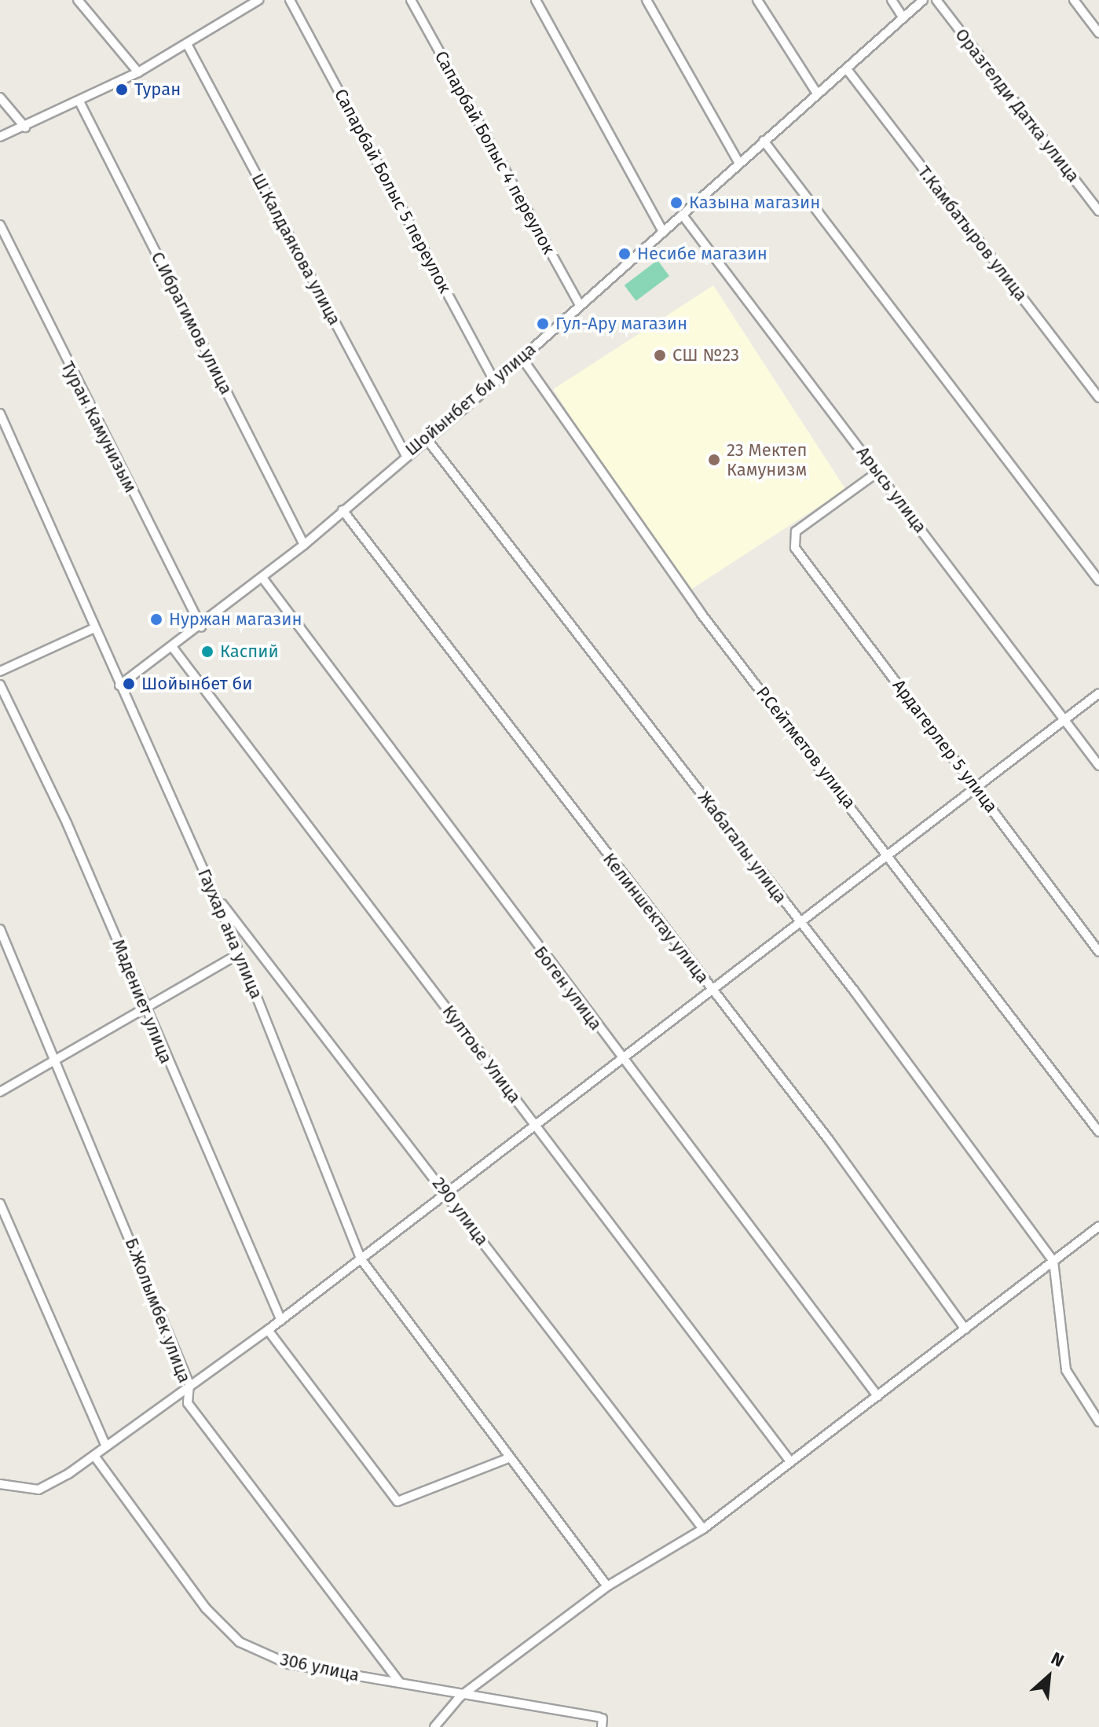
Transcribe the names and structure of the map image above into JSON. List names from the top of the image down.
{
  "streets": {
    "street": [
      "Оразгелди Датка улица",
      "Сапарбай Болыс 4 переулок",
      "Сапарбай Болыс 5 переулок",
      "Т.Камбатыров улица",
      "Ш.Калдаякова улица",
      "С.Ибрагимов улица",
      "Шойынбет би улица",
      "Туран Камунизым",
      "Арысь улица",
      "Ардагерлер 5 улица",
      "Р.Сейтметов улица",
      "Жабагалы улица",
      "Келиншектау улица",
      "Гаухар ана улица",
      "Боген улица",
      "Мадениет улица",
      "Култоье Улица",
      "290 улица",
      "Б.Жолымбек улица",
      "306 улица"
    ]
  },
  "crossings": [
    ["Сапарбай Болыс 4 переулок", "Шойынбет би улица"],
    ["Сапарбай Болыс 5 переулок", "Шойынбет би улица"],
    ["Т.Камбатыров улица", "Шойынбет би улица"],
    ["Ш.Калдаякова улица", "Шойынбет би улица"],
    ["С.Ибрагимов улица", "Шойынбет би улица"],
    ["Шойынбет би улица", "Туран Камунизым"],
    ["Шойынбет би улица", "Арысь улица"],
    ["Шойынбет би улица", "Р.Сейтметов улица"],
    ["Шойынбет би улица", "Жабагалы улица"],
    ["Шойынбет би улица", "Келиншектау улица"],
    ["Шойынбет би улица", "Гаухар ана улица"],
    ["Шойынбет би улица", "Боген улица"],
    ["Шойынбет би улица", "Култоье Улица"],
    ["Арысь улица", "Ардагерлер 5 улица"],
    ["Гаухар ана улица", "290 улица"],
    ["Б.Жолымбек улица", "306 улица"]
  ],
  "places": [
    "Туран",
    "Казына магазин",
    "Несибе магазин",
    "Гул-Ару магазин",
    "СШ №23",
    "23 Мектеп Камунизм",
    "Нуржан магазин",
    "Каспий",
    "Шойынбет би"
  ],
  "north": "top right"
}
